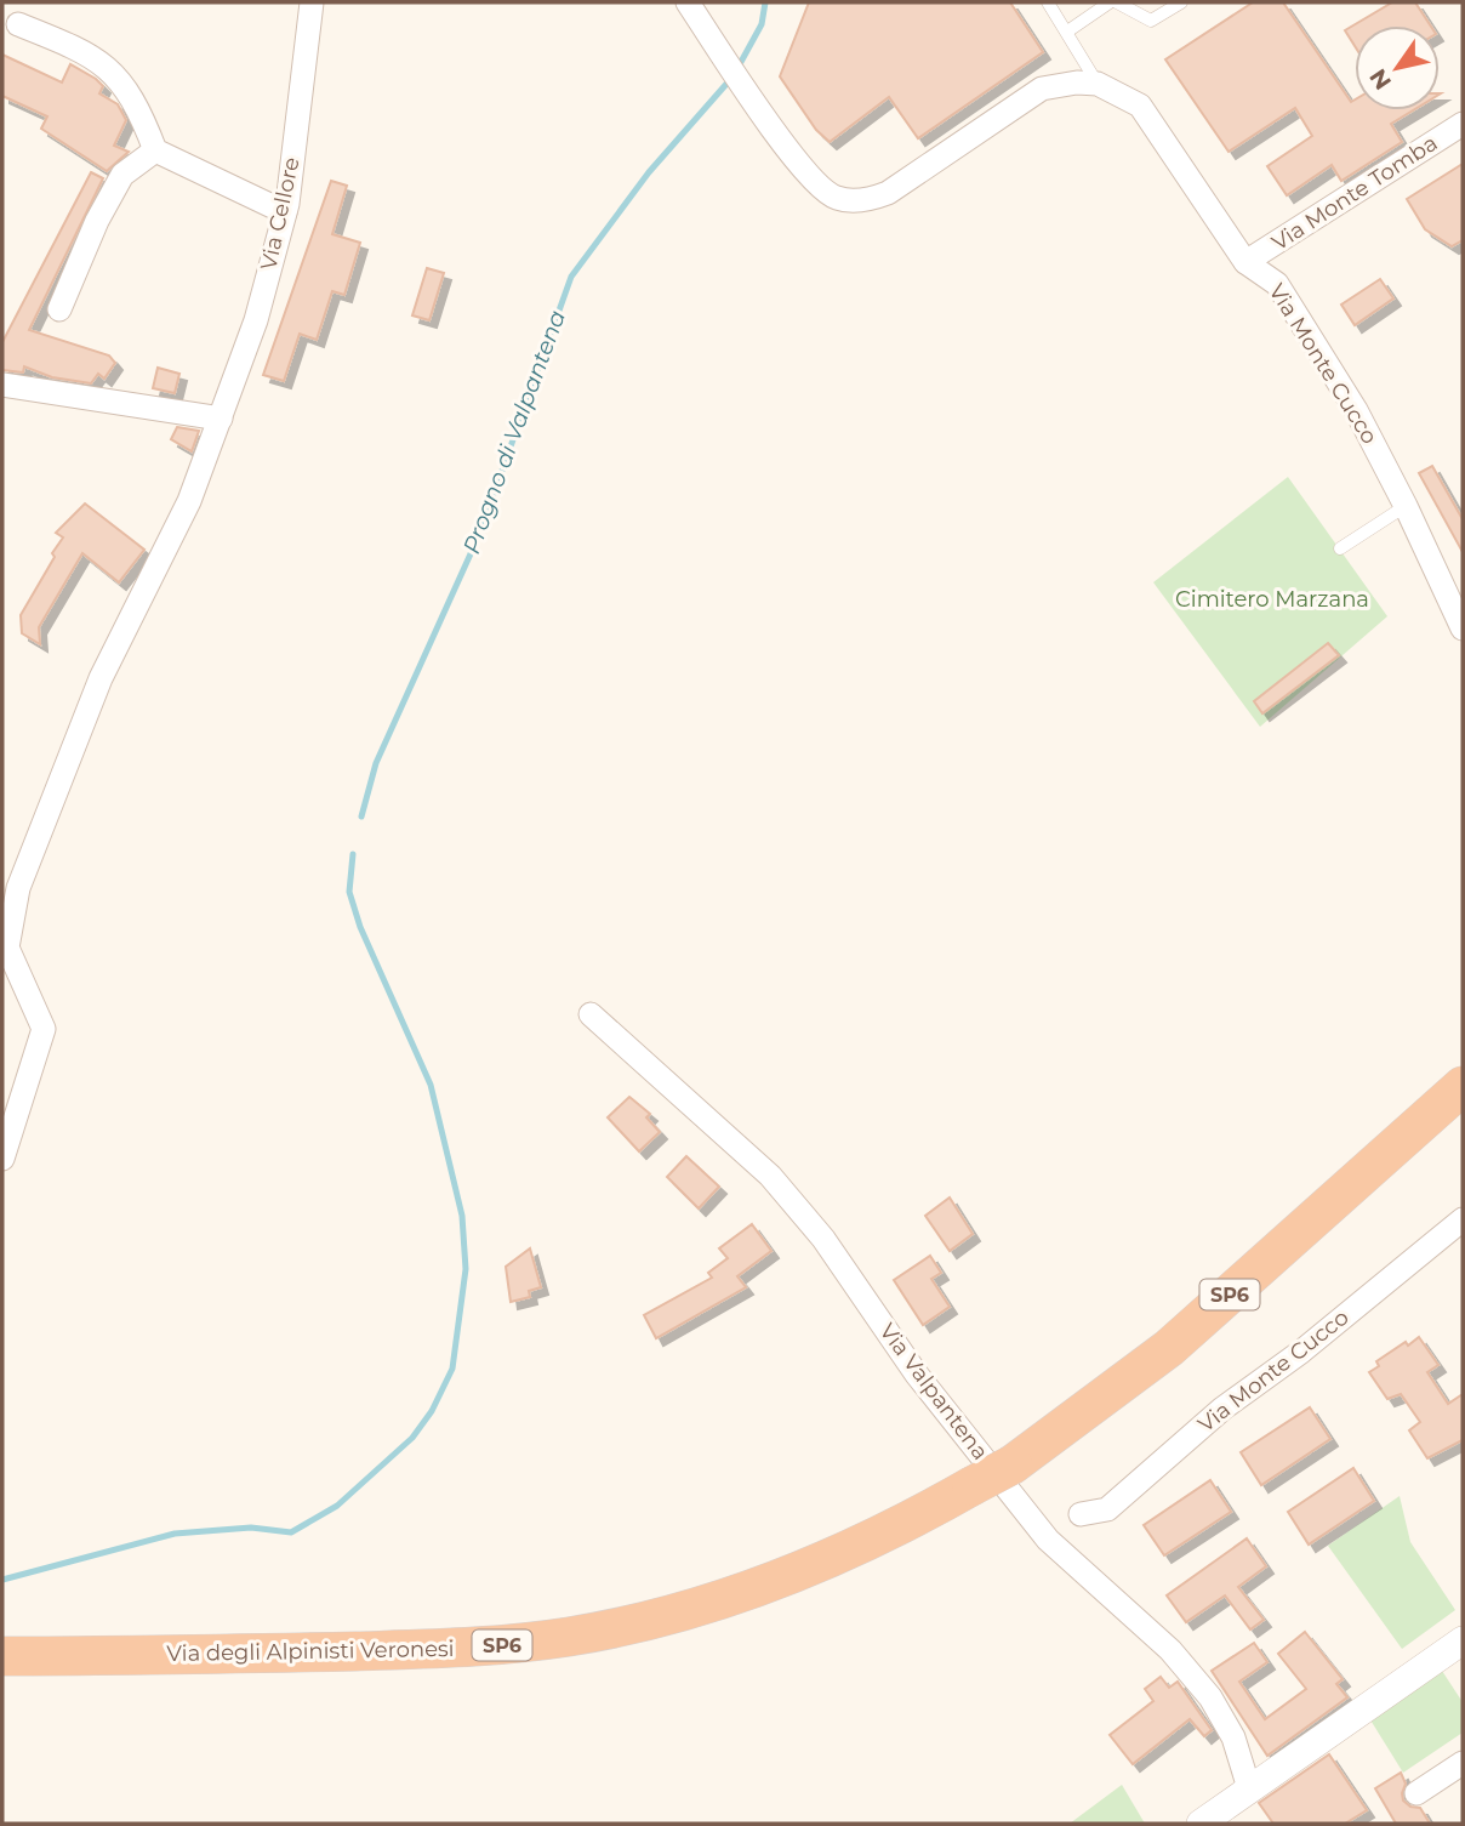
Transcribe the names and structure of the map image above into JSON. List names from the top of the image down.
{
  "streets": {
    "highway": ["SP6", "Via degli Alpinisti Veronesi"],
    "street": [
      "Via Monte Tomba",
      "Via Cellore",
      "Via Monte Cucco",
      "Via Valpantena"
    ]
  },
  "crossings": [
    ["Via Monte Tomba", "Via Monte Cucco"]
  ],
  "water": ["Progno di Valpantena"],
  "parks": ["Cimitero Marzana"],
  "north": "bottom left"
}
